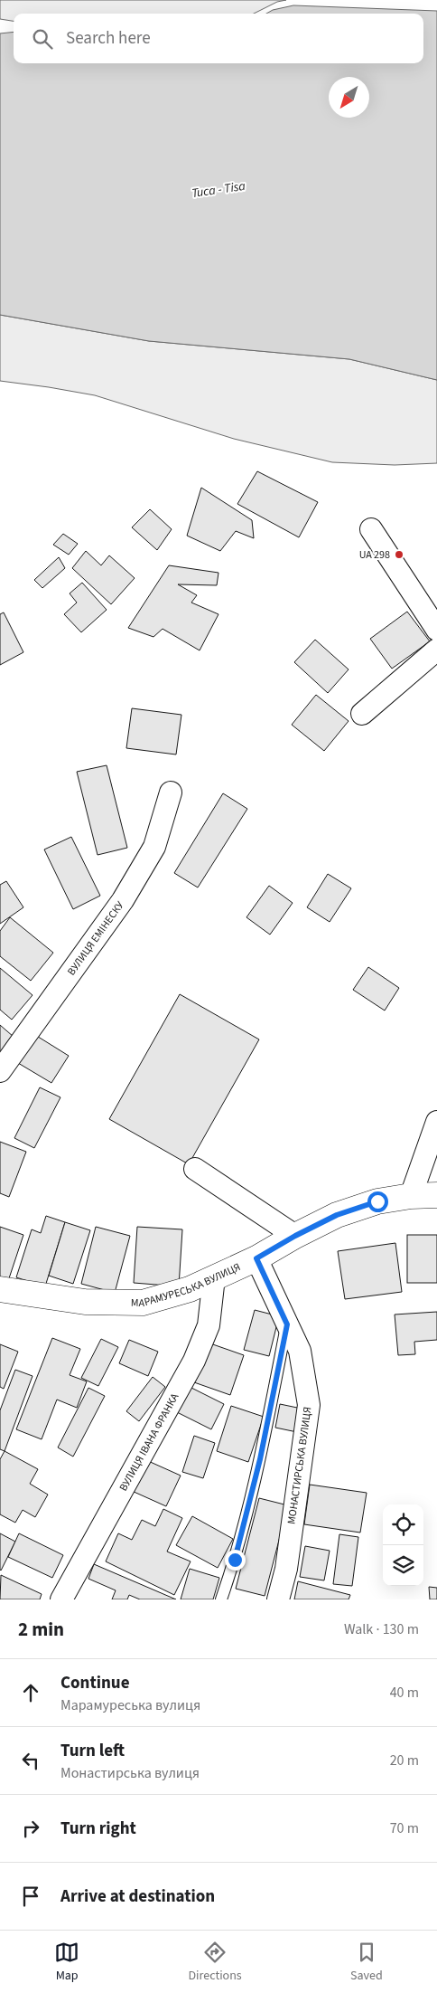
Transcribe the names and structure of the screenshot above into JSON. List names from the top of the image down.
{
  "streets": {
    "main road": ["МАРАМУРЕСЬКА ВУЛИЦЯ"],
    "street": ["ВУЛИЦЯ ЕМІНЕСКУ", "ВУЛИЦЯ ІВАНА ФРАНКА", "МОНАСТИРСЬКА ВУЛИЦЯ"]
  },
  "crossings": [
    ["МАРАМУРЕСЬКА ВУЛИЦЯ", "ВУЛИЦЯ ІВАНА ФРАНКА"],
    ["МАРАМУРЕСЬКА ВУЛИЦЯ", "МОНАСТИРСЬКА ВУЛИЦЯ"]
  ],
  "water": ["Тиса - Tisa"],
  "places": ["UA 298"],
  "north": "bottom left",
  "page": {
    "search": "Search here",
    "heading": ["2 min", "Walk · 130 m"],
    "list": [
      ["Continue", "Марамуреська вулиця", "40 m"],
      ["Turn left", "Монастирська вулиця", "20 m"],
      ["Turn right", "70 m"],
      "Arrive at destination"
    ],
    "nav": ["Map", "Directions", "Saved"]
  }
}
